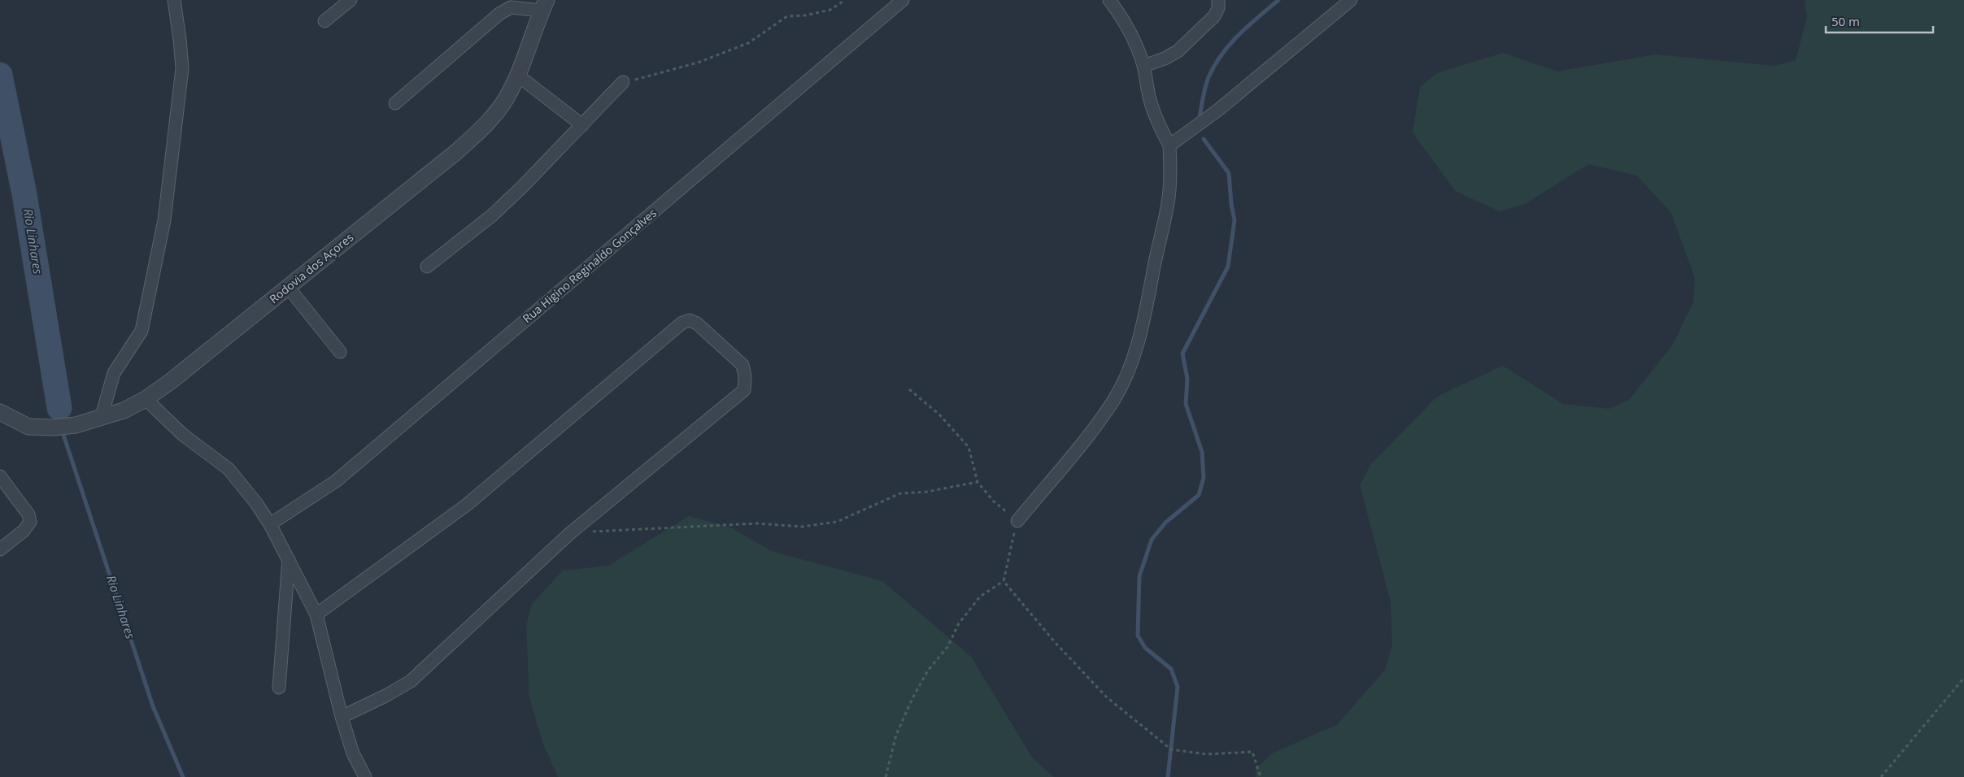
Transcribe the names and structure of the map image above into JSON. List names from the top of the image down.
{
  "streets": {
    "street": ["Rua Higino Reginaldo Gonçalves", "Rodovia dos Açores"]
  },
  "water": ["Rio Linhares"],
  "scale_bar": "50 m"
}
